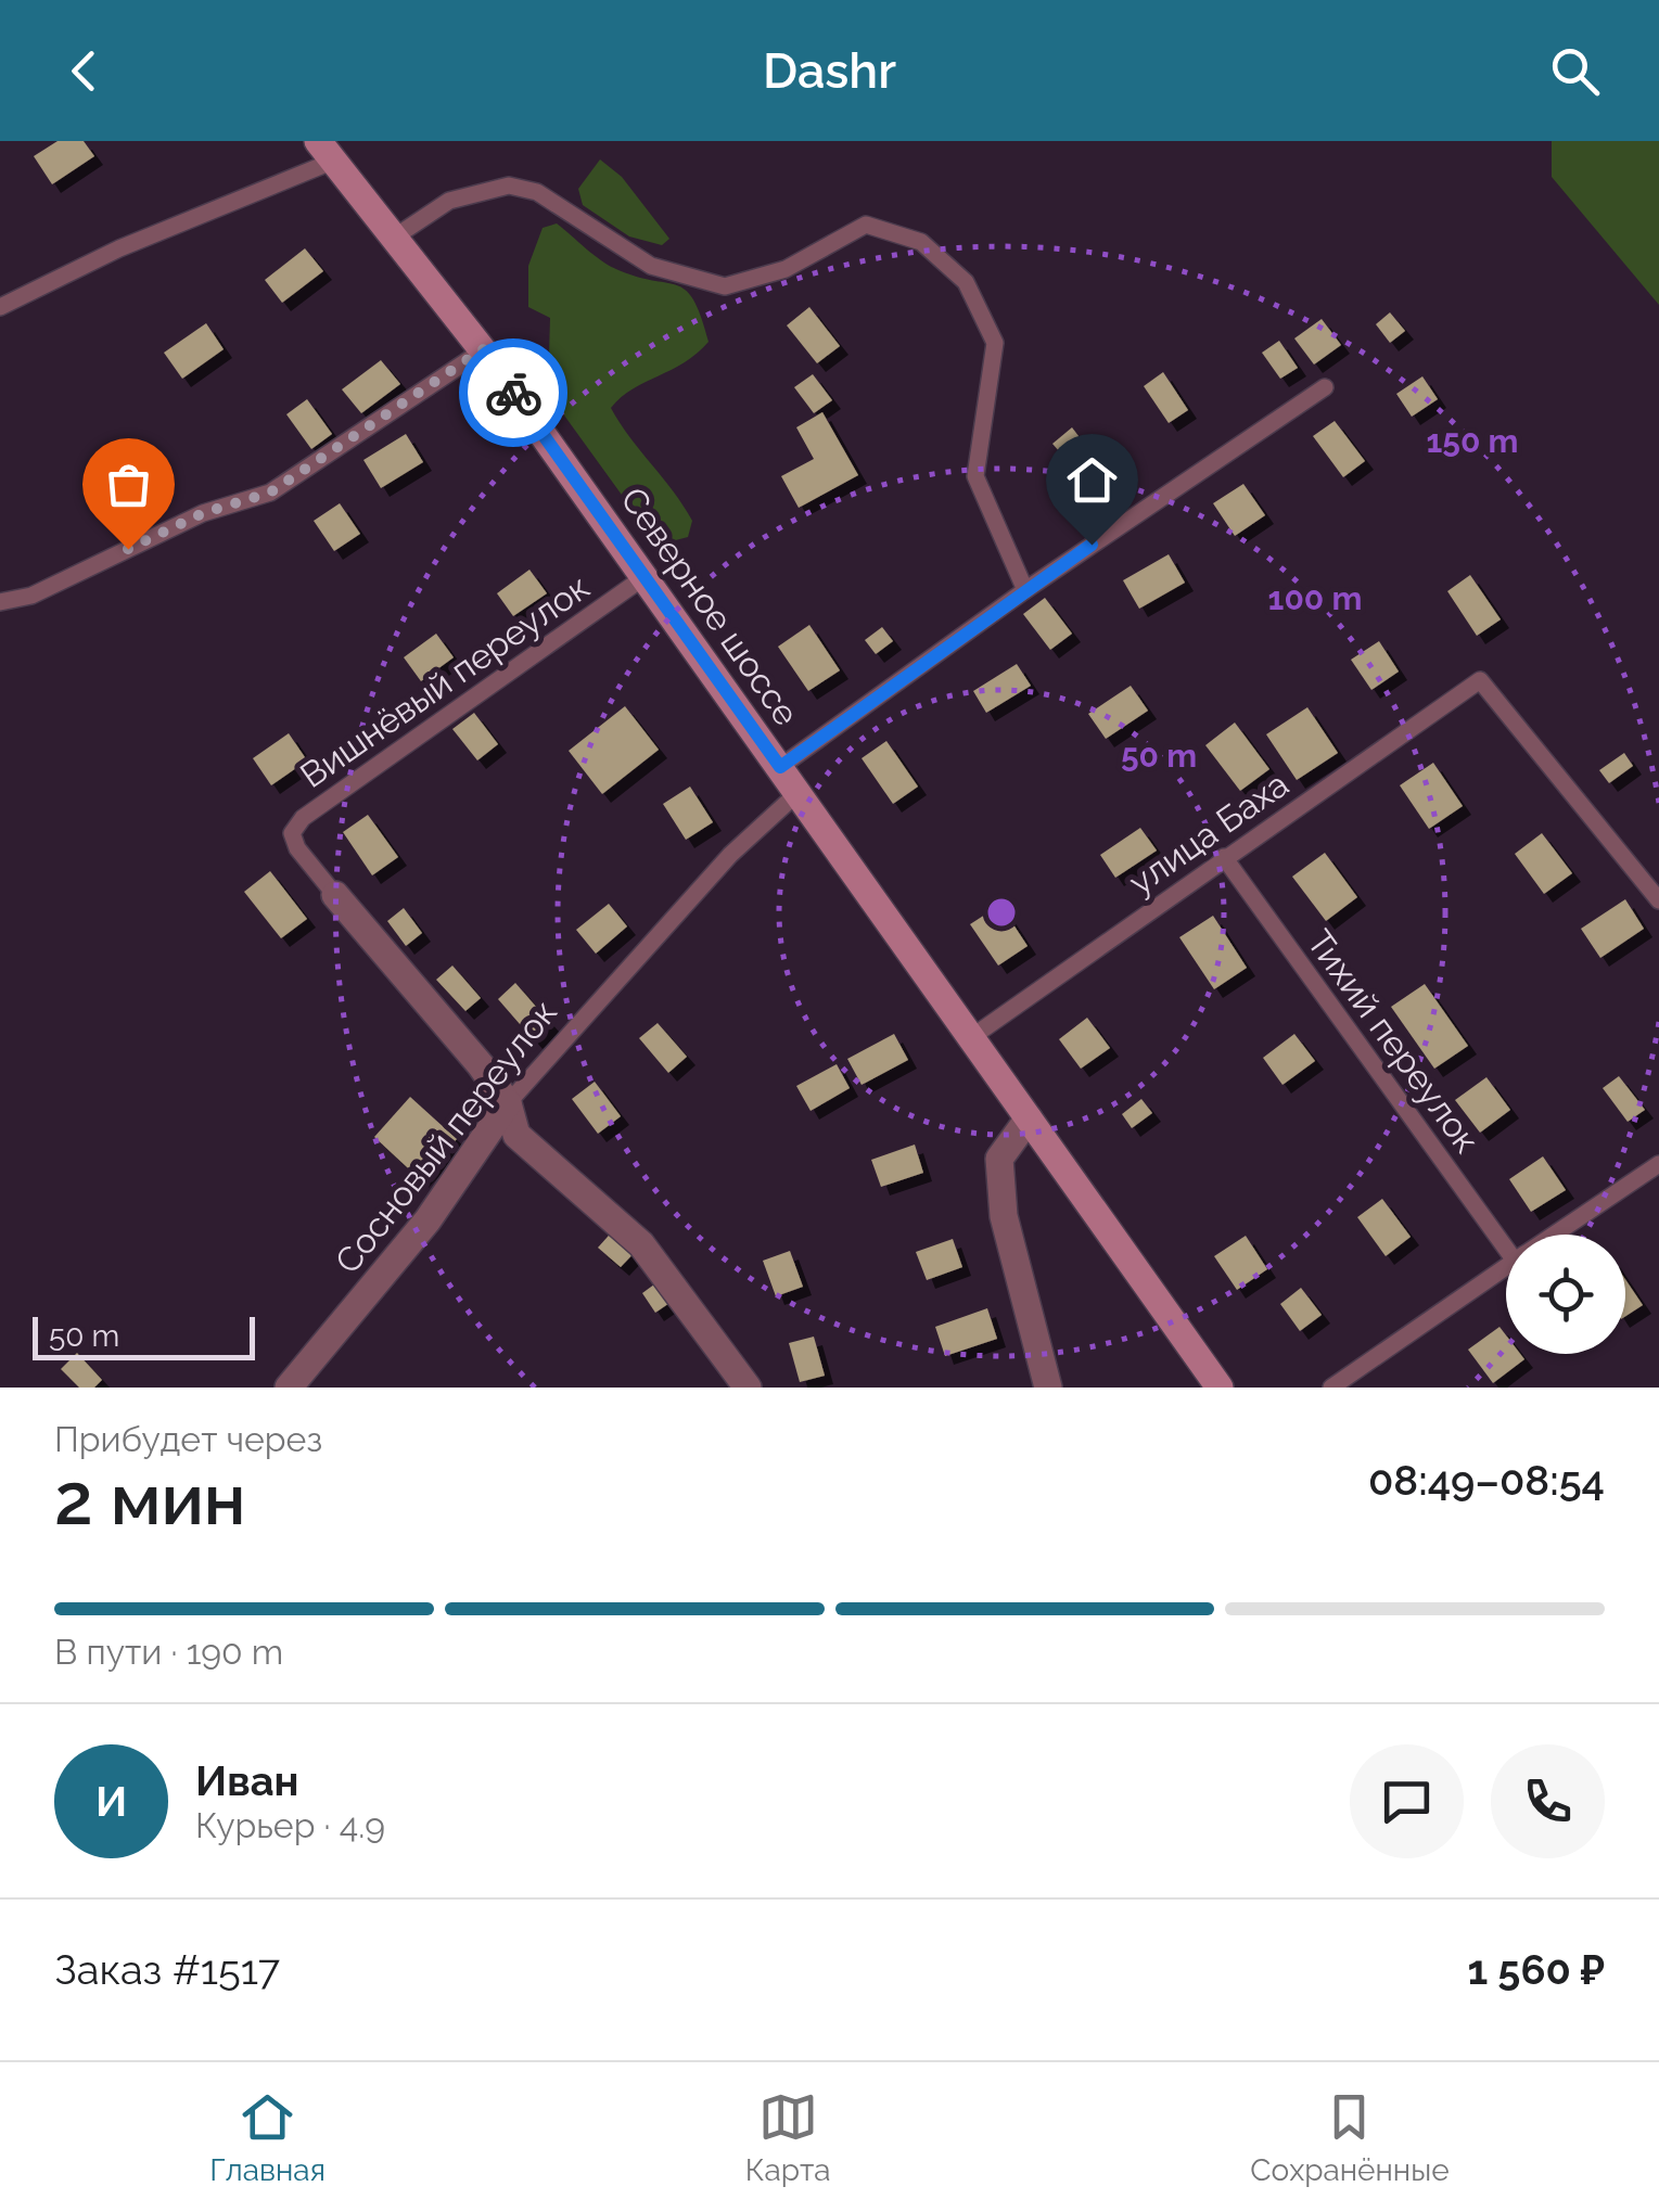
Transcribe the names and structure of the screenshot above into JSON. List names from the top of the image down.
{
  "streets": {
    "main road": ["Северное шоссе"],
    "street": ["Сосновый переулок"],
    "lane": ["Вишнёвый переулок", "улица Баха", "Тихий переулок"]
  },
  "crossings": [
    ["Северное шоссе", "Вишнёвый переулок"],
    ["Северное шоссе", "улица Баха"],
    ["Северное шоссе", "Сосновый переулок"],
    ["улица Баха", "Тихий переулок"]
  ],
  "scale_bar": "50 m",
  "page": {
    "header": "Dashr",
    "scale": "50 m",
    "heading": ["2 мин", "Прибудет через", "08:49–08:54"],
    "panel": [
      "Иван",
      "Курьер · 4.9",
      "Заказ #1517",
      "1 560 ₽"
    ],
    "bar": "В пути · 190 m",
    "round": "И",
    "tabs": ["Главная", "Карта", "Сохранённые"]
  },
  "rings": ["150 m", "100 m", "50 m"]
}
